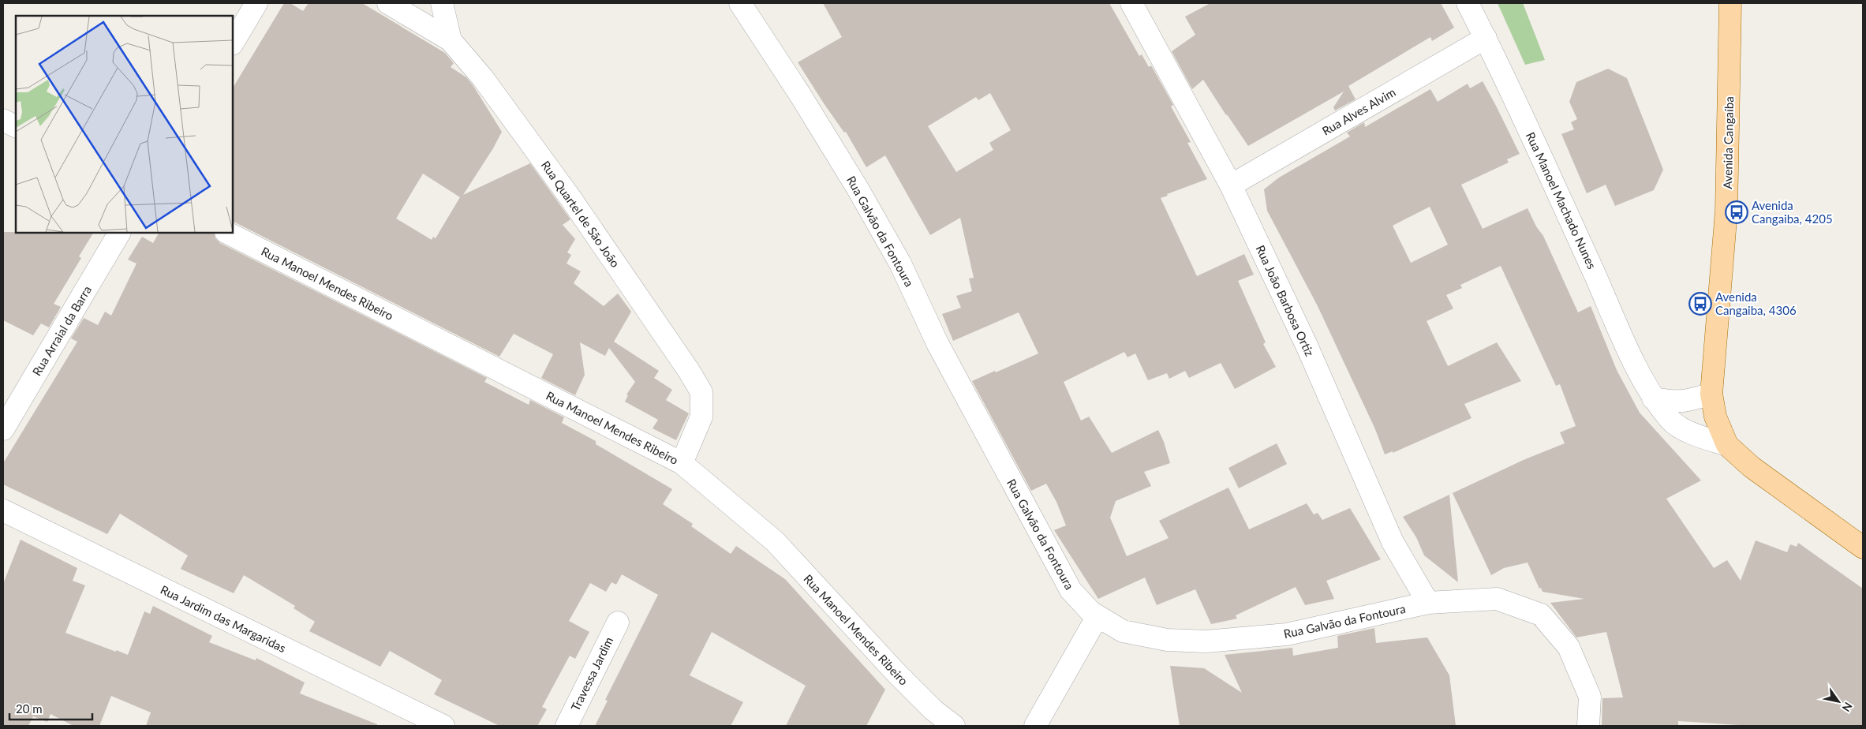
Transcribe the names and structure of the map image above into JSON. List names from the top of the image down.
{
  "streets": {
    "main road": ["Avenida Cangaíba"],
    "street": [
      "Rua Alves Alvim",
      "Rua Manoel Machado Nunes",
      "Rua Quartel de São João",
      "Rua Galvão da Fontoura",
      "Rua Manoel Mendes Ribeiro",
      "Rua João Barbosa Ortiz",
      "Rua Arraial da Barra",
      "Rua Jardim das Margaridas",
      "Travessa Jardim"
    ]
  },
  "crossings": [
    ["Rua Alves Alvim", "Rua Manoel Machado Nunes"],
    ["Rua Alves Alvim", "Rua João Barbosa Ortiz"],
    ["Avenida Cangaíba", "Rua Manoel Machado Nunes"],
    ["Rua Quartel de São João", "Rua Manoel Mendes Ribeiro"],
    ["Rua Galvão da Fontoura", "Rua João Barbosa Ortiz"]
  ],
  "places": {
    "bus stop": ["Avenida Cangaiba, 4205", "Avenida Cangaiba, 4306"]
  },
  "scale_bar": "20 m",
  "north": "bottom right"
}
